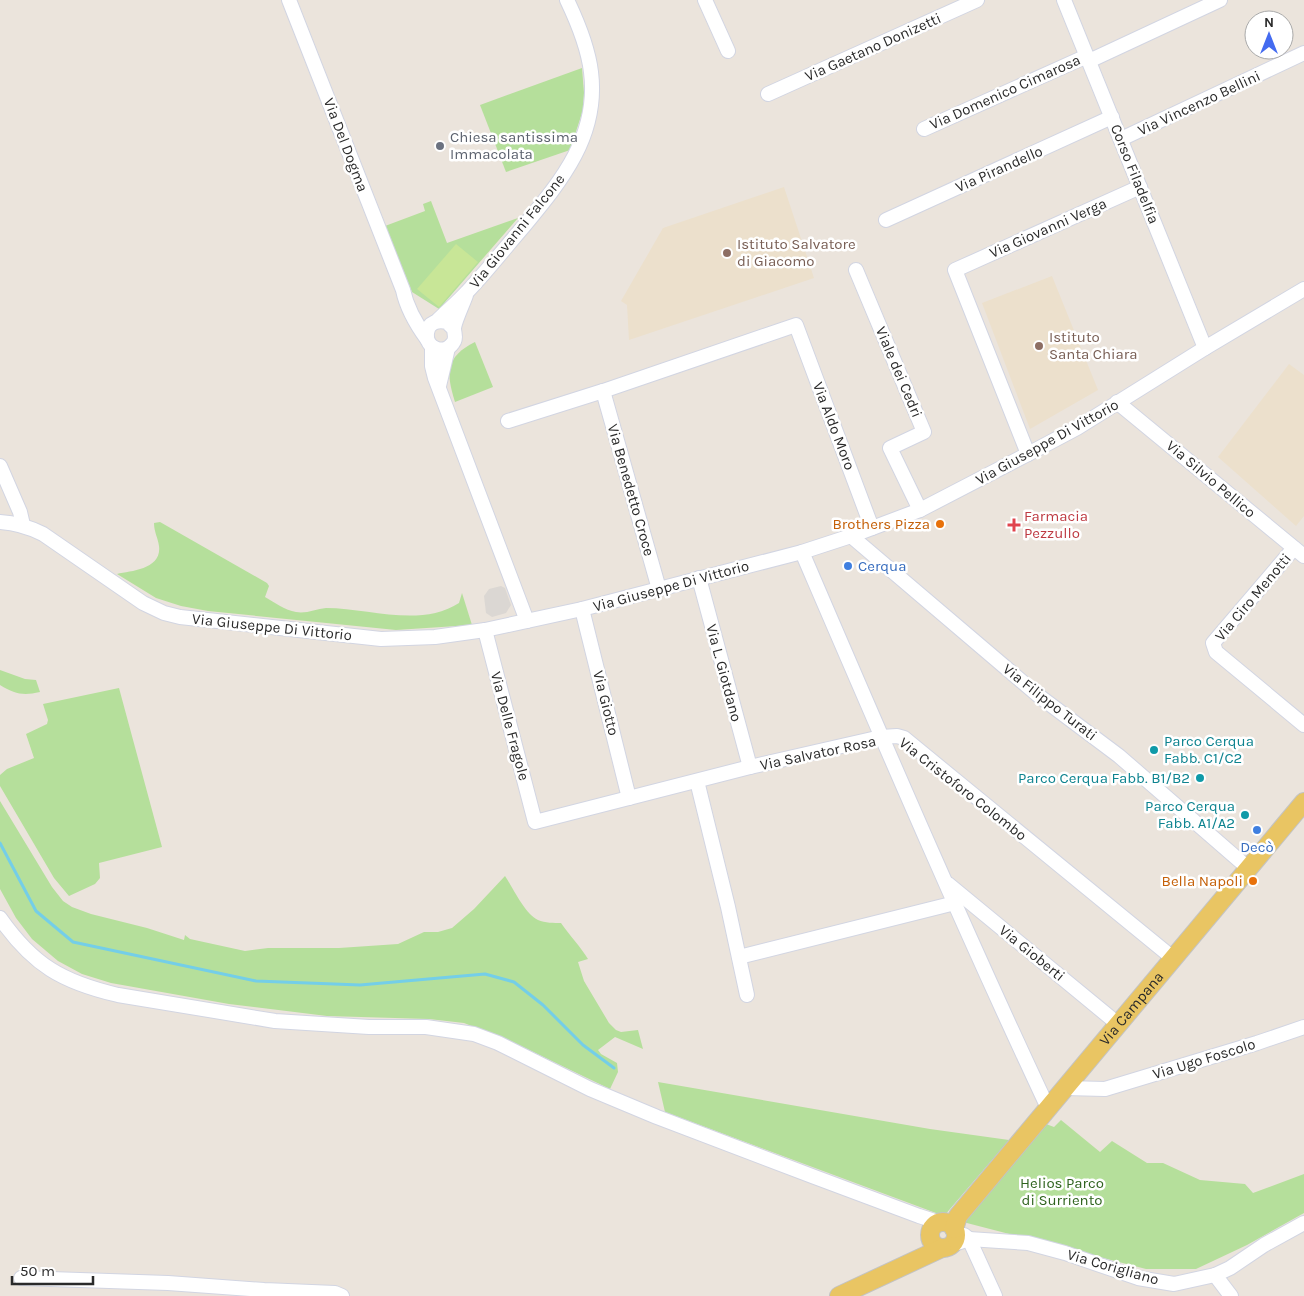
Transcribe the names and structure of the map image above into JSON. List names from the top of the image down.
{
  "streets": {
    "main road": ["Via Campana"],
    "street": [
      "Via Gaetano Donizetti",
      "Via Domenico Cimarosa",
      "Via Vincenzo Bellini",
      "Via Del Dogma",
      "Via Pirandello",
      "Corso Filadelfia",
      "Via Giovanni Verga",
      "Via Giovanni Falcone",
      "Viale dei Cedri",
      "Via Aldo Moro",
      "Via Giuseppe Di Vittorio",
      "Via Silvio Pellico",
      "Via Benedetto Croce",
      "Via Ciro Menotti",
      "Via L. Giotdano",
      "Via Filippo Turati",
      "Via Giotto",
      "Via Delle Fragole",
      "Via Salvator Rosa",
      "Via Cristoforo Colombo",
      "Via Gioberti",
      "Via Ugo Foscolo",
      "Via Corigliano"
    ]
  },
  "crossings": [
    ["Via Domenico Cimarosa", "Corso Filadelfia"],
    ["Via Vincenzo Bellini", "Corso Filadelfia"],
    ["Via Pirandello", "Corso Filadelfia"],
    ["Corso Filadelfia", "Via Giovanni Verga"],
    ["Corso Filadelfia", "Via Giuseppe Di Vittorio"],
    ["Via Giovanni Verga", "Via Giuseppe Di Vittorio"],
    ["Viale dei Cedri", "Via Giuseppe Di Vittorio"],
    ["Via Aldo Moro", "Via Giuseppe Di Vittorio"],
    ["Via Aldo Moro", "Via Benedetto Croce"],
    ["Via Giuseppe Di Vittorio", "Via Silvio Pellico"],
    ["Via Giuseppe Di Vittorio", "Via Benedetto Croce"],
    ["Via Giuseppe Di Vittorio", "Via L. Giotdano"],
    ["Via Giuseppe Di Vittorio", "Via Filippo Turati"],
    ["Via Giuseppe Di Vittorio", "Via Giotto"],
    ["Via Giuseppe Di Vittorio", "Via Delle Fragole"],
    ["Via Giuseppe Di Vittorio", "Via Cristoforo Colombo"],
    ["Via Silvio Pellico", "Via Ciro Menotti"],
    ["Via L. Giotdano", "Via Salvator Rosa"],
    ["Via Filippo Turati", "Via Campana"],
    ["Via Giotto", "Via Salvator Rosa"],
    ["Via Delle Fragole", "Via Salvator Rosa"],
    ["Via Salvator Rosa", "Via Cristoforo Colombo"],
    ["Via Salvator Rosa", "Via Gioberti"],
    ["Via Salvator Rosa", "Via Campana"],
    ["Via Cristoforo Colombo", "Via Campana"],
    ["Via Gioberti", "Via Campana"],
    ["Via Campana", "Via Ugo Foscolo"],
    ["Via Campana", "Via Corigliano"]
  ],
  "parks": ["Helios Parco di Surriento"],
  "places": {
    "other": [
      "Chiesa santissima Immacolata",
      "Istituto Salvatore di Giacomo",
      "Istituto Santa Chiara",
      "Brothers Pizza",
      "Cerqua",
      "Parco Cerqua Fabb. C1/C2",
      "Parco Cerqua Fabb. B1/B2",
      "Parco Cerqua Fabb. A1/A2",
      "Decò",
      "Bella Napoli"
    ],
    "health": ["Farmacia Pezzullo"]
  },
  "scale_bar": "50 m",
  "north": "top"
}
